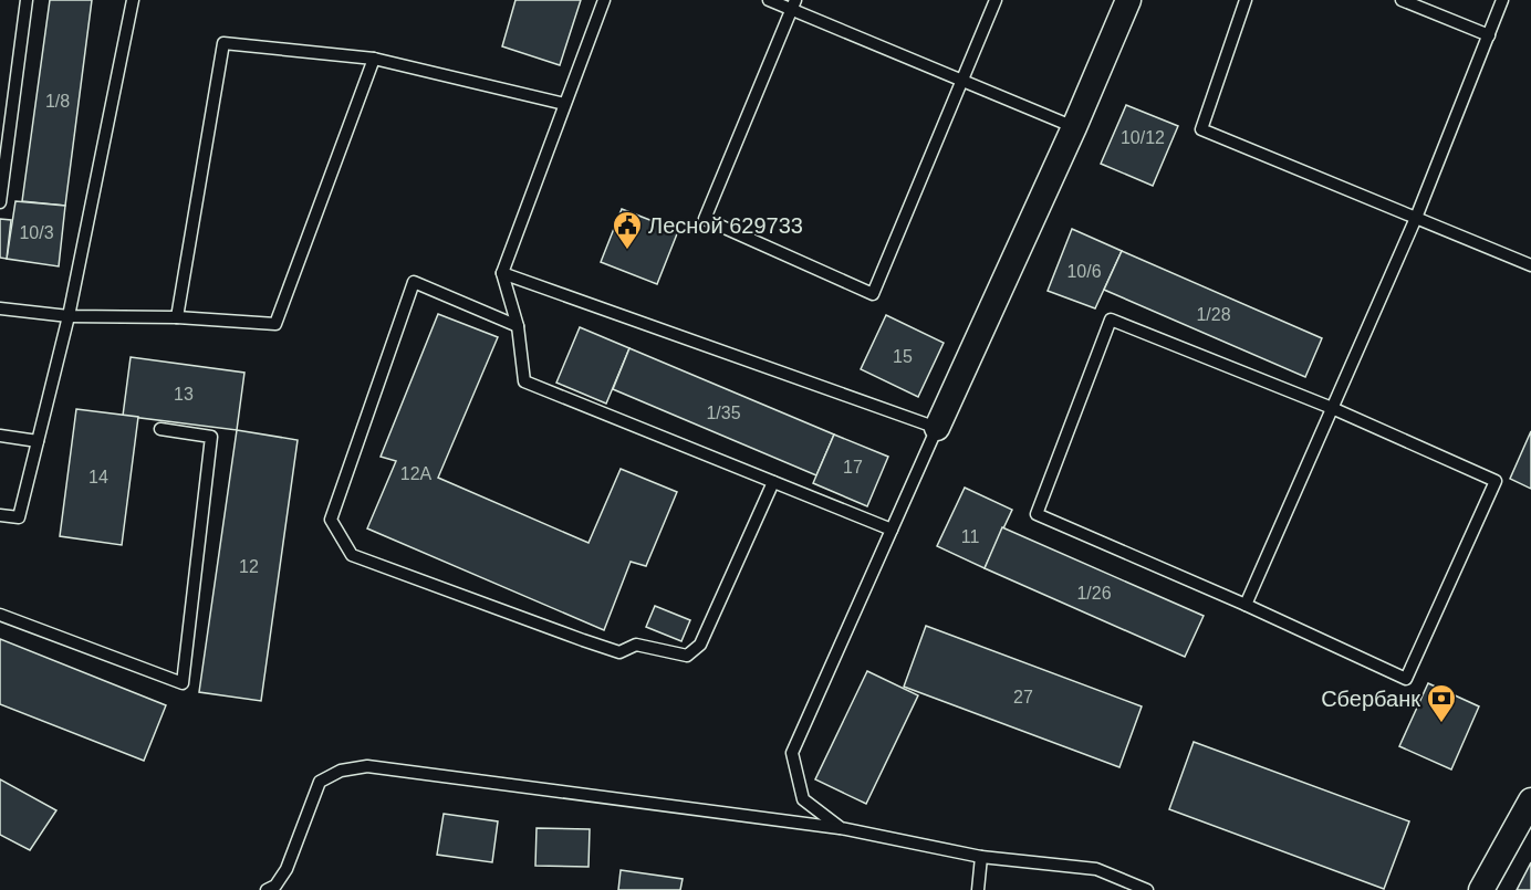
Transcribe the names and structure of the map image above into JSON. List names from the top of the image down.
{
  "places": {
    "public building": ["Лесной 629733"],
    "bank": ["Сбербанк"]
  },
  "house_numbers": [
    "1/8",
    "10/12",
    "10/3",
    "10/6",
    "1/28",
    "15",
    "13",
    "1/35",
    "17",
    "12А",
    "14",
    "11",
    "12",
    "1/26",
    "27"
  ]
}
